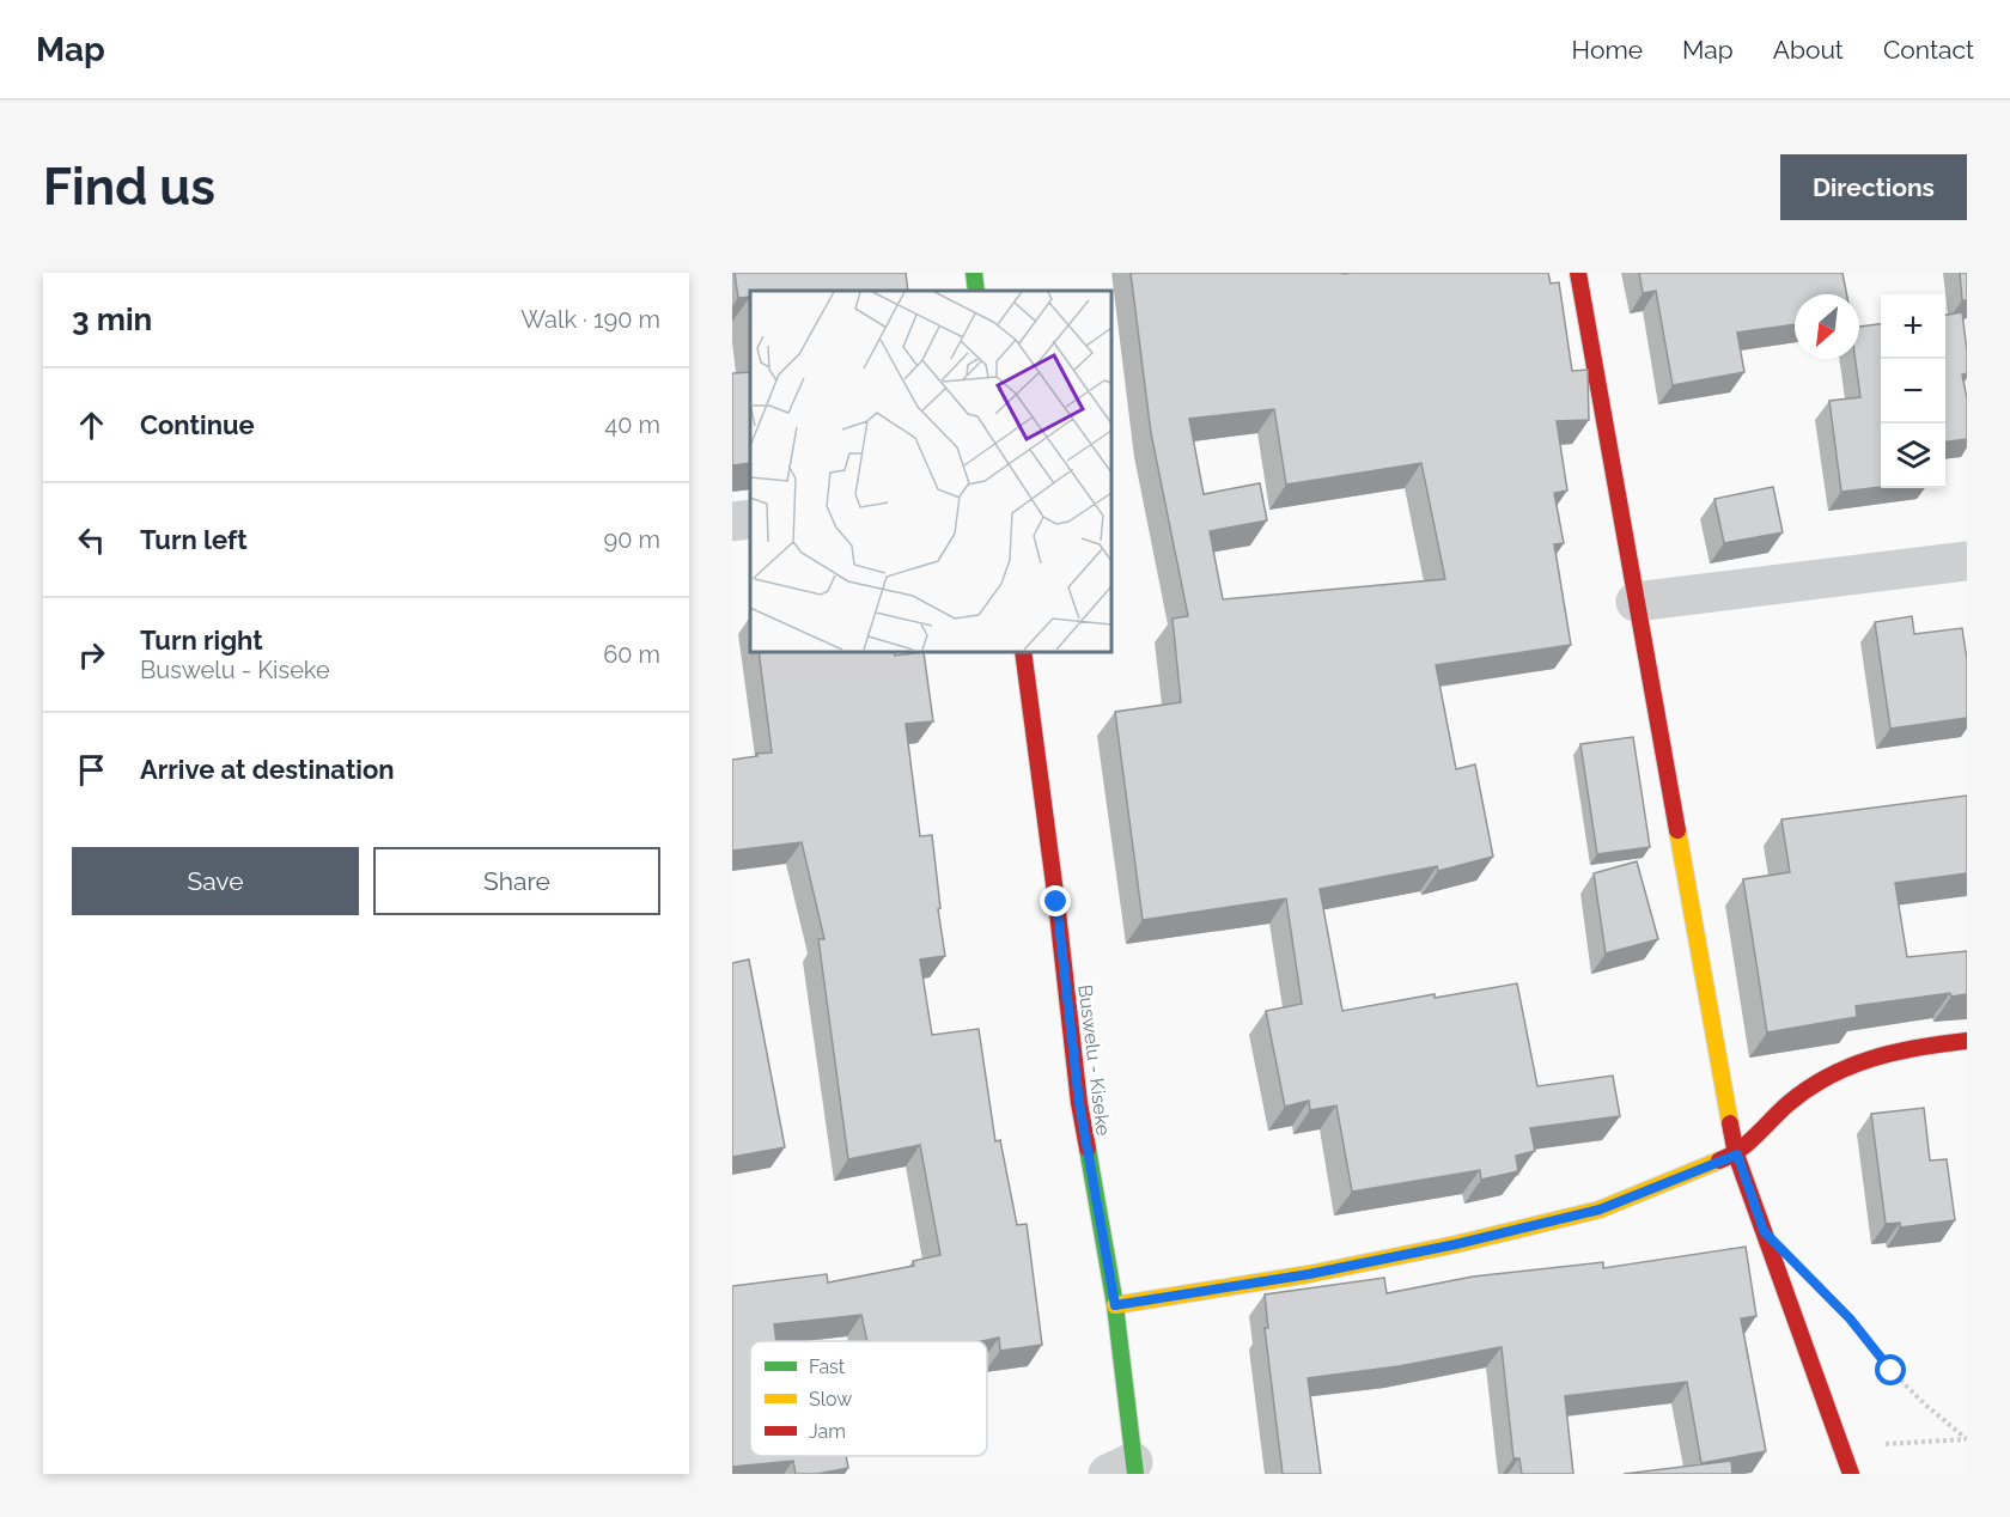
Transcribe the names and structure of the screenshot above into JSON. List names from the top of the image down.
{
  "streets": {
    "street": ["Buswelu - Kiseke"]
  },
  "legend": ["Fast", "Slow", "Jam"],
  "north": "bottom left",
  "page": {
    "header": "Map",
    "nav": [
      "Home",
      "Map",
      "About",
      "Contact"
    ],
    "buttons": [
      "Directions",
      ["Save", "Share"]
    ],
    "title": "Find us",
    "heading": ["3 min", "Walk · 190 m"],
    "map_buttons": ["+", "−"],
    "list": [
      ["Continue", "40 m"],
      ["Turn left", "90 m"],
      ["Turn right", "Buswelu - Kiseke", "60 m"],
      "Arrive at destination"
    ]
  }
}
